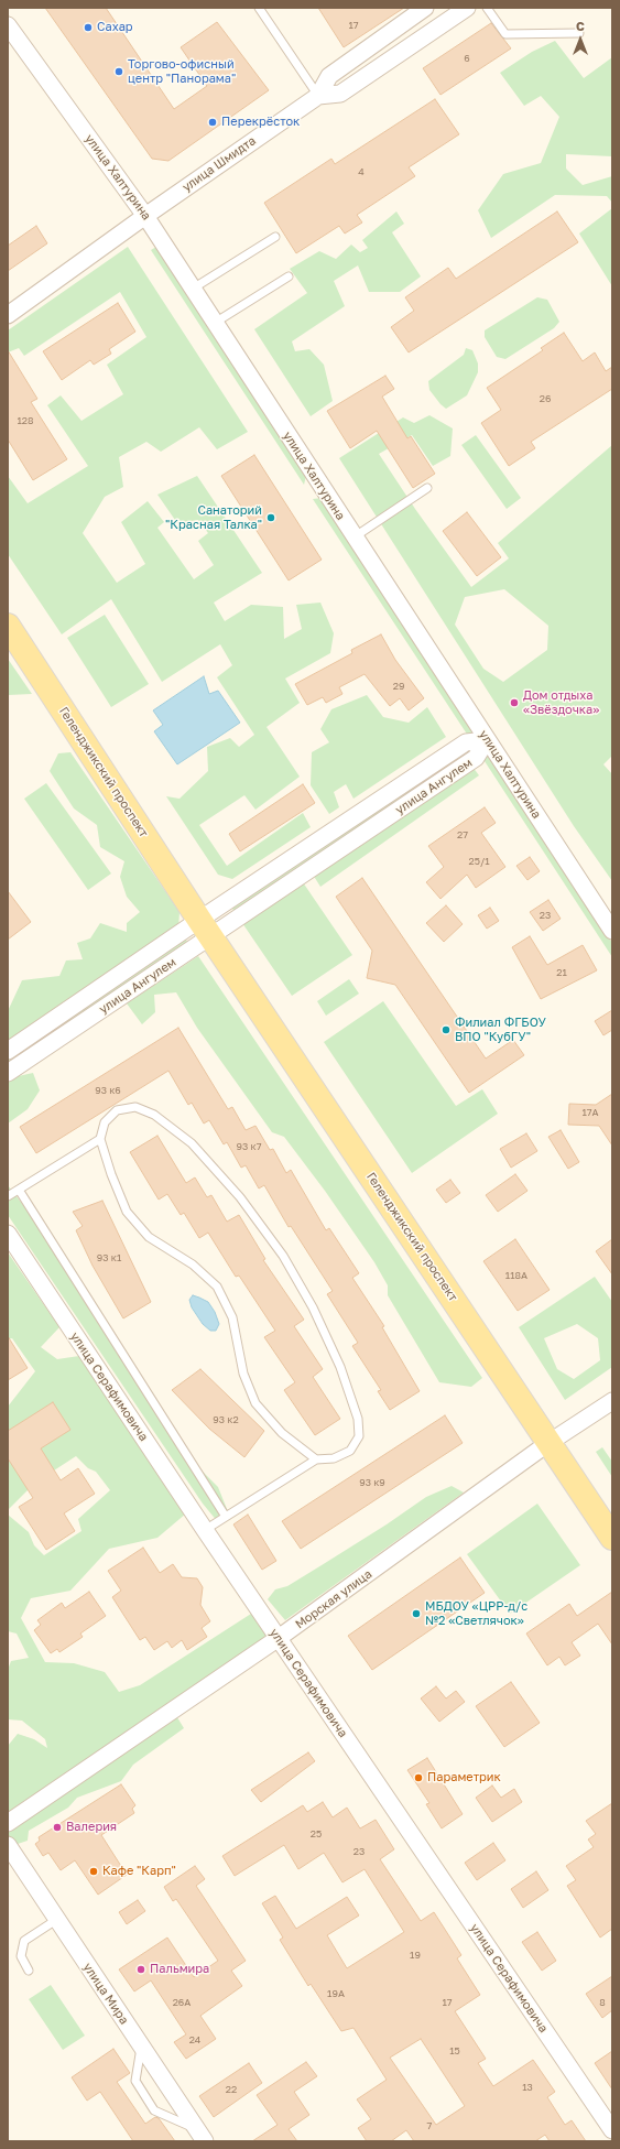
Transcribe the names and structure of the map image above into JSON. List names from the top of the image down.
{
  "streets": {
    "main road": ["Геленджикский проспект"],
    "street": [
      "улица Шмидта",
      "улица Халтурина",
      "улица Ангулем",
      "улица Серафимовича",
      "Морская улица",
      "улица Мира"
    ]
  },
  "crossings": [
    ["улица Шмидта", "улица Халтурина"],
    ["улица Халтурина", "улица Ангулем"],
    ["Геленджикский проспект", "улица Ангулем"],
    ["Геленджикский проспект", "Морская улица"],
    ["улица Серафимовича", "Морская улица"]
  ],
  "places": [
    "Сахар",
    "Торгово-офисный центр \"Панорама\"",
    "Перекрёсток",
    "Санаторий \"Красная Талка\"",
    "Дом отдыха «Звёздочка»",
    "Филиал ФГБОУ ВПО \"КубГУ\"",
    "МБДОУ «ЦРР-д/с №2 «Светлячок»",
    "Параметрик",
    "Валерия",
    "Кафе \"Карп\"",
    "Пальмира"
  ],
  "house_numbers": [
    "17",
    "6",
    "4",
    "26",
    "128",
    "29",
    "27",
    "25/1",
    "23",
    "21",
    "93 к6",
    "17А",
    "93 к7",
    "93 к1",
    "118А",
    "93 к2",
    "93 к9",
    "25",
    "23",
    "19",
    "19А",
    "26А",
    "17",
    "8",
    "24",
    "15",
    "13",
    "22",
    "7"
  ],
  "north": "top"
}
